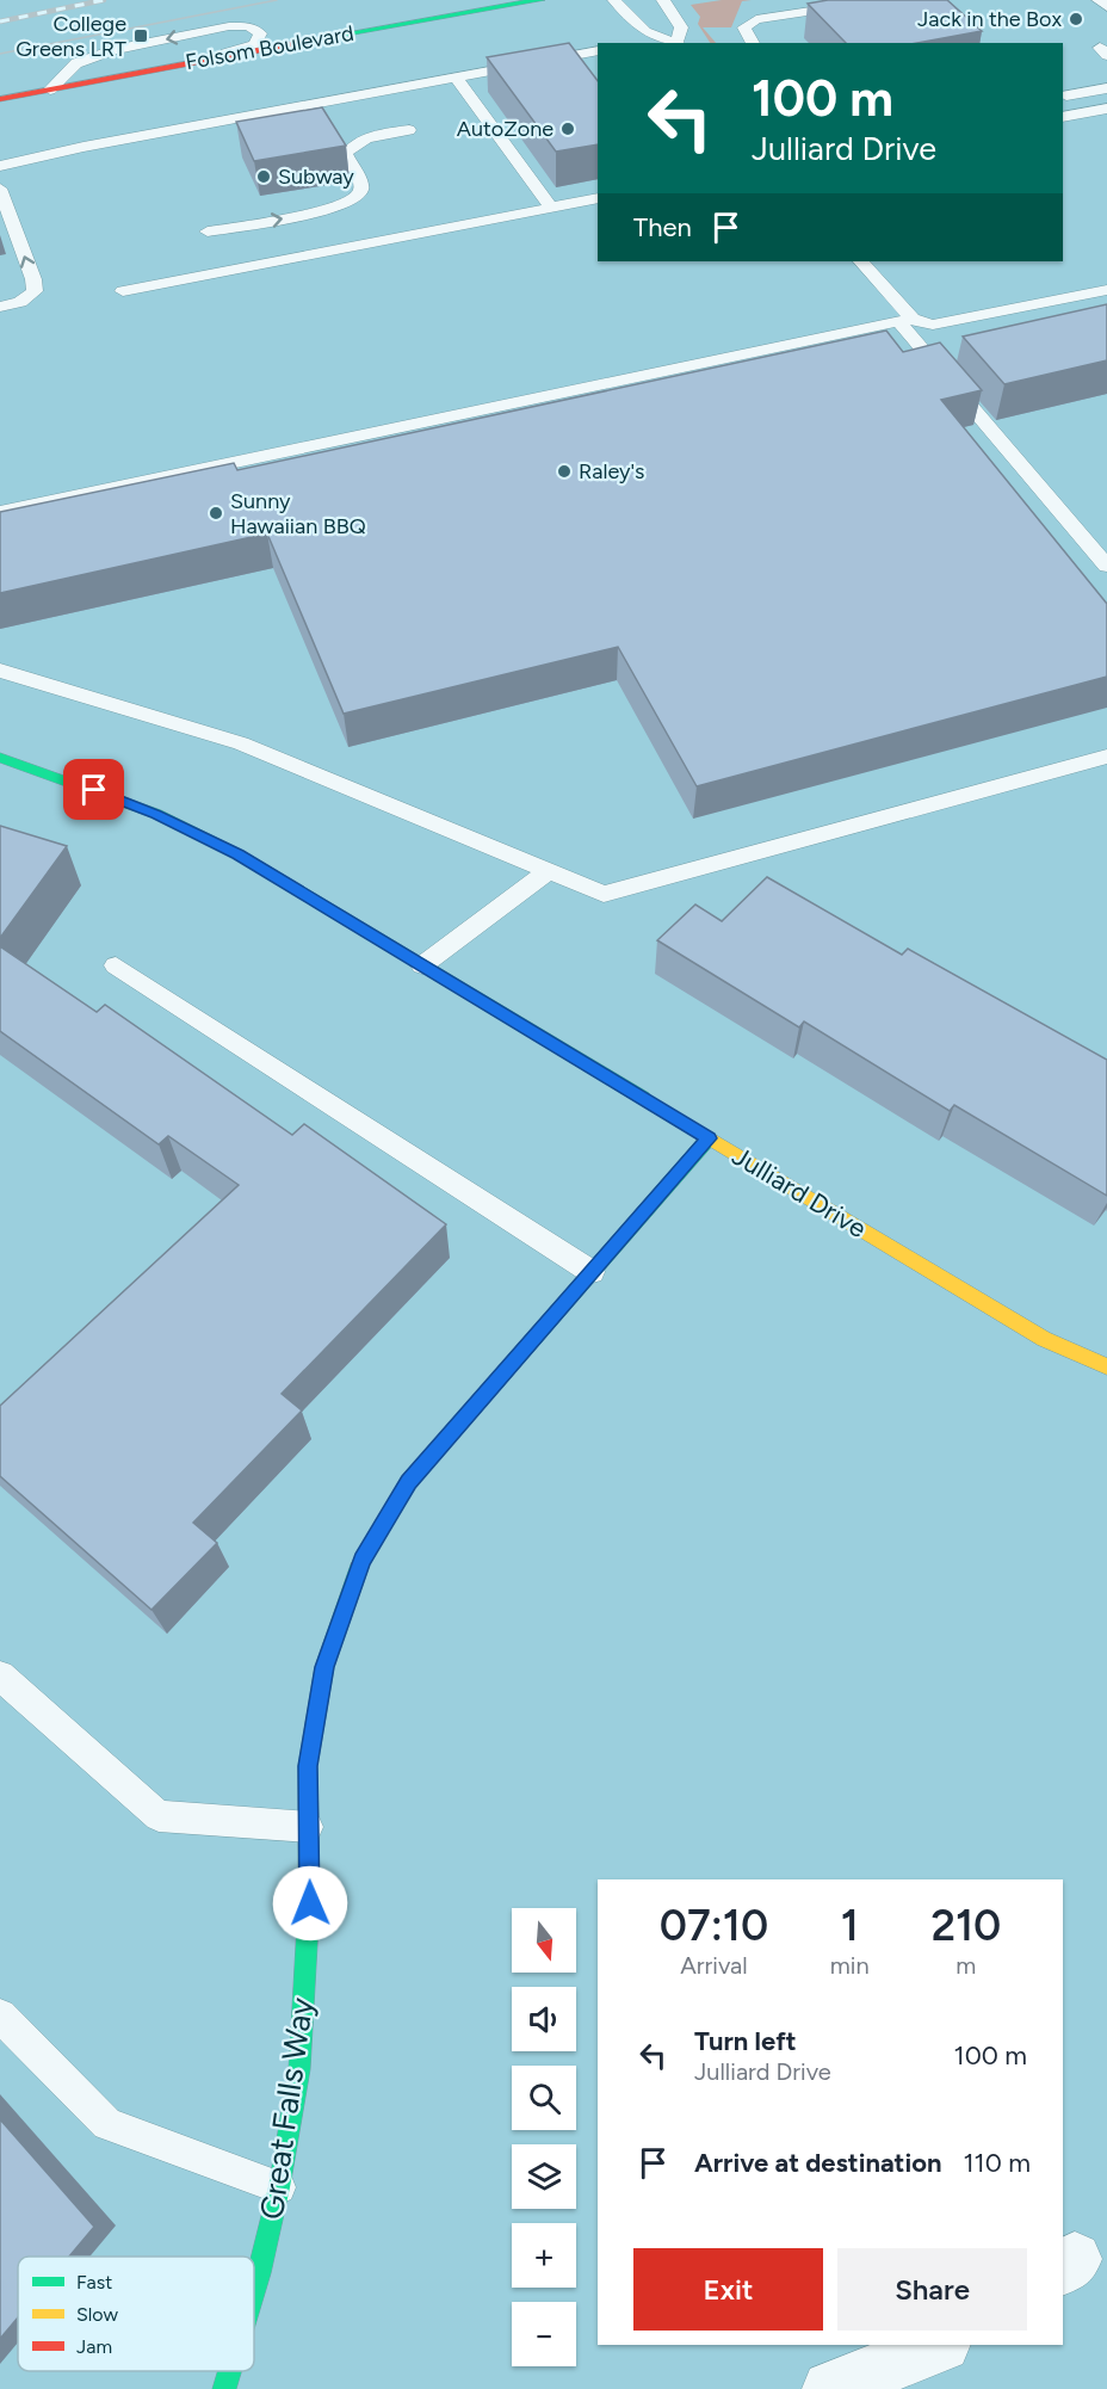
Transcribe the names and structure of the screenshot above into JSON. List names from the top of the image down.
{
  "streets": {
    "street": ["Folsom Boulevard", "Julliard Drive", "Great Falls Way"]
  },
  "crossings": [
    ["Julliard Drive", "Great Falls Way"]
  ],
  "places": {
    "other": [
      "Jack in the Box",
      "AutoZone",
      "Subway",
      "Raley's",
      "Sunny Hawaiian BBQ"
    ],
    "transit": ["College Greens LRT"]
  },
  "legend": ["Fast", "Slow", "Jam"],
  "north": "bottom",
  "page": {
    "turn": ["100 m", "Julliard Drive"],
    "then": "Then",
    "eta": [
      "07:10",
      "Arrival",
      "1",
      "min",
      "210",
      "m"
    ],
    "map_buttons": ["+", "−"],
    "list": [
      {
        "name": "Turn left",
        "note": "Julliard Drive",
        "value": "100 m"
      },
      {
        "name": "Arrive at destination",
        "value": "110 m"
      }
    ],
    "buttons": ["Exit", "Share"]
  }
}
